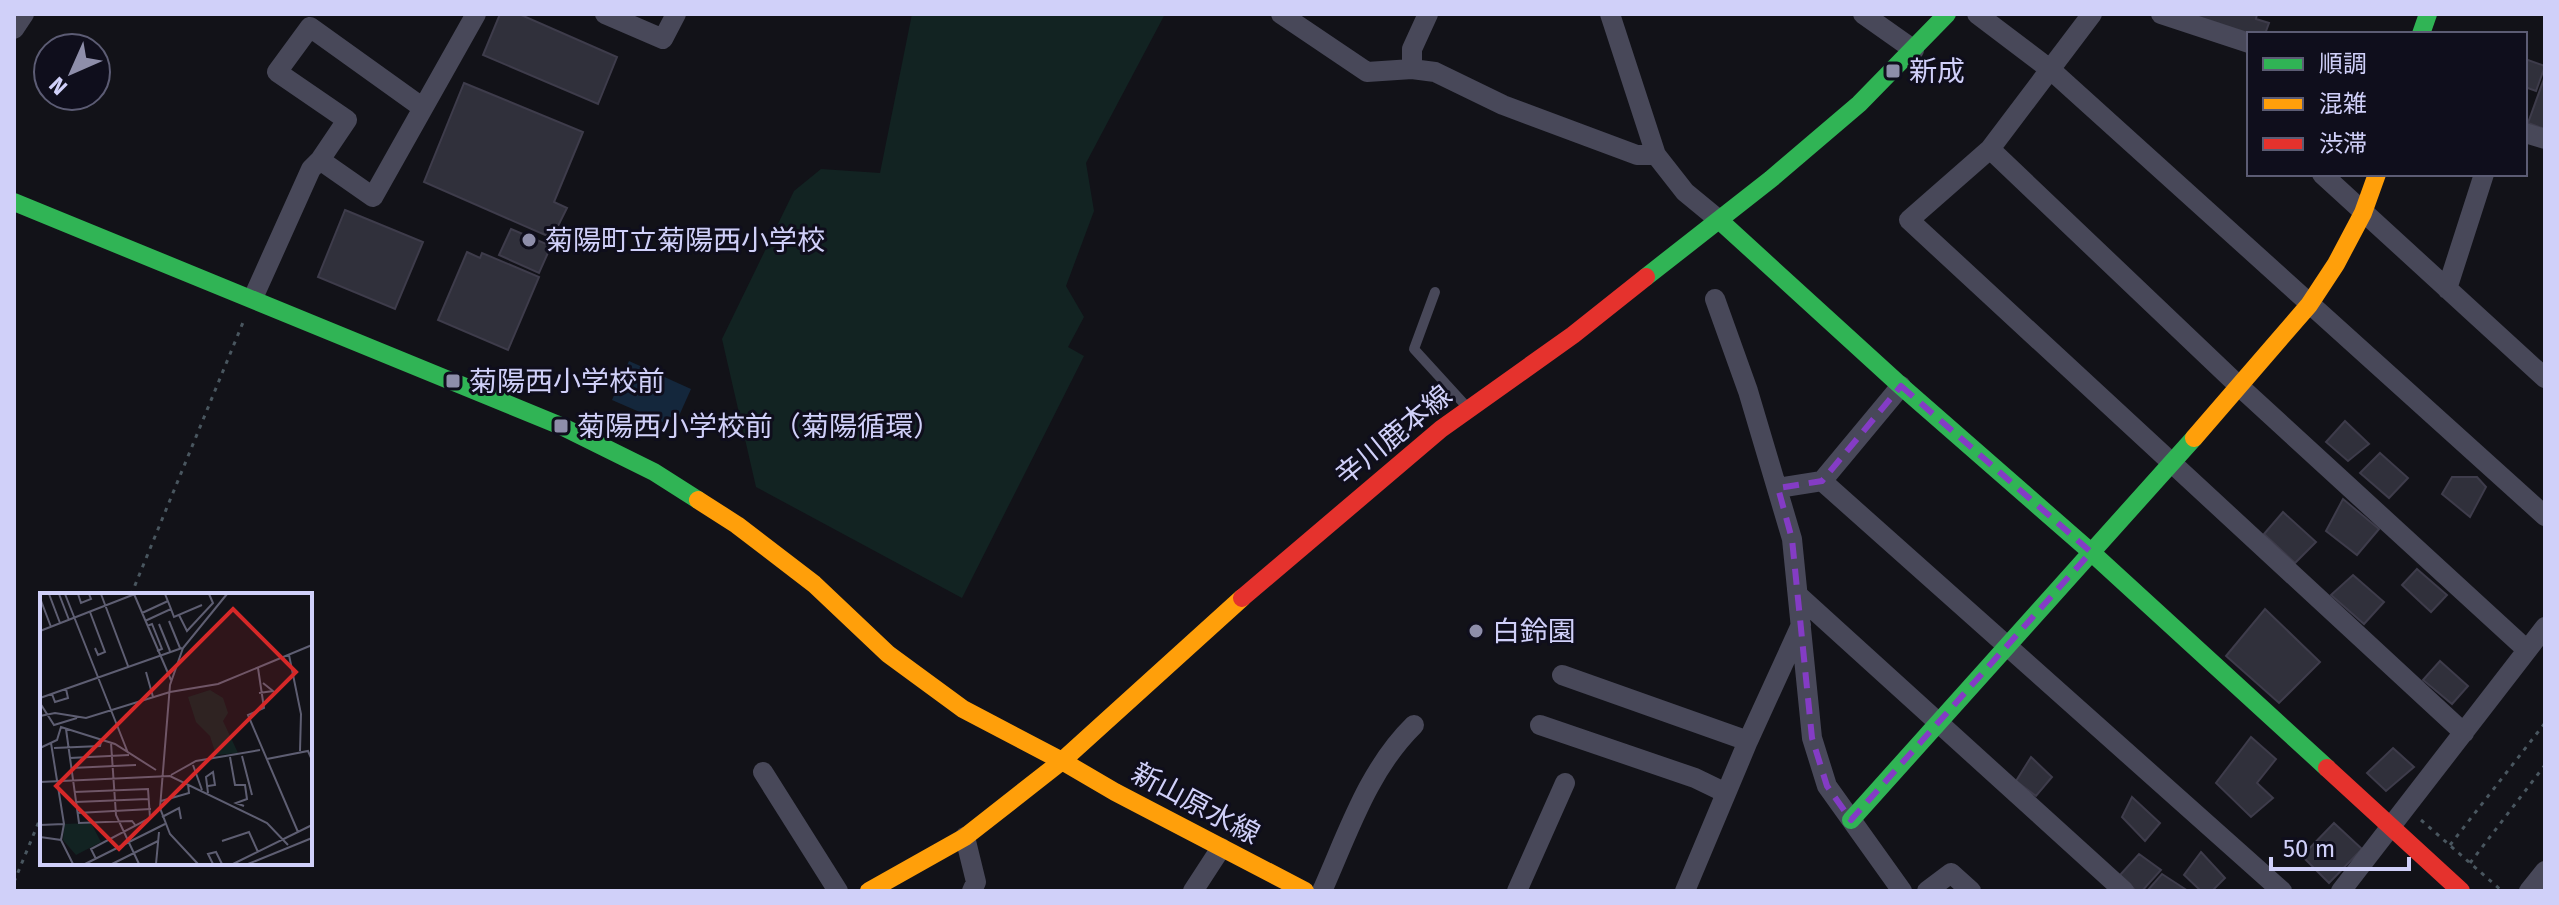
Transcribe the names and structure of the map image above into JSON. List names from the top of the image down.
{
  "streets": {
    "street": ["辛川鹿本線", "新山原水線"]
  },
  "crossings": [
    ["辛川鹿本線", "新山原水線"]
  ],
  "places": {
    "transit": ["新成", "菊陽西小学校前", "菊陽西小学校前（菊陽循環）"],
    "other": ["菊陽町立菊陽西小学校", "白鈴園"]
  },
  "legend": ["順調", "混雑", "渋滞"],
  "scale_bar": "50 m",
  "north": "bottom left"
}
